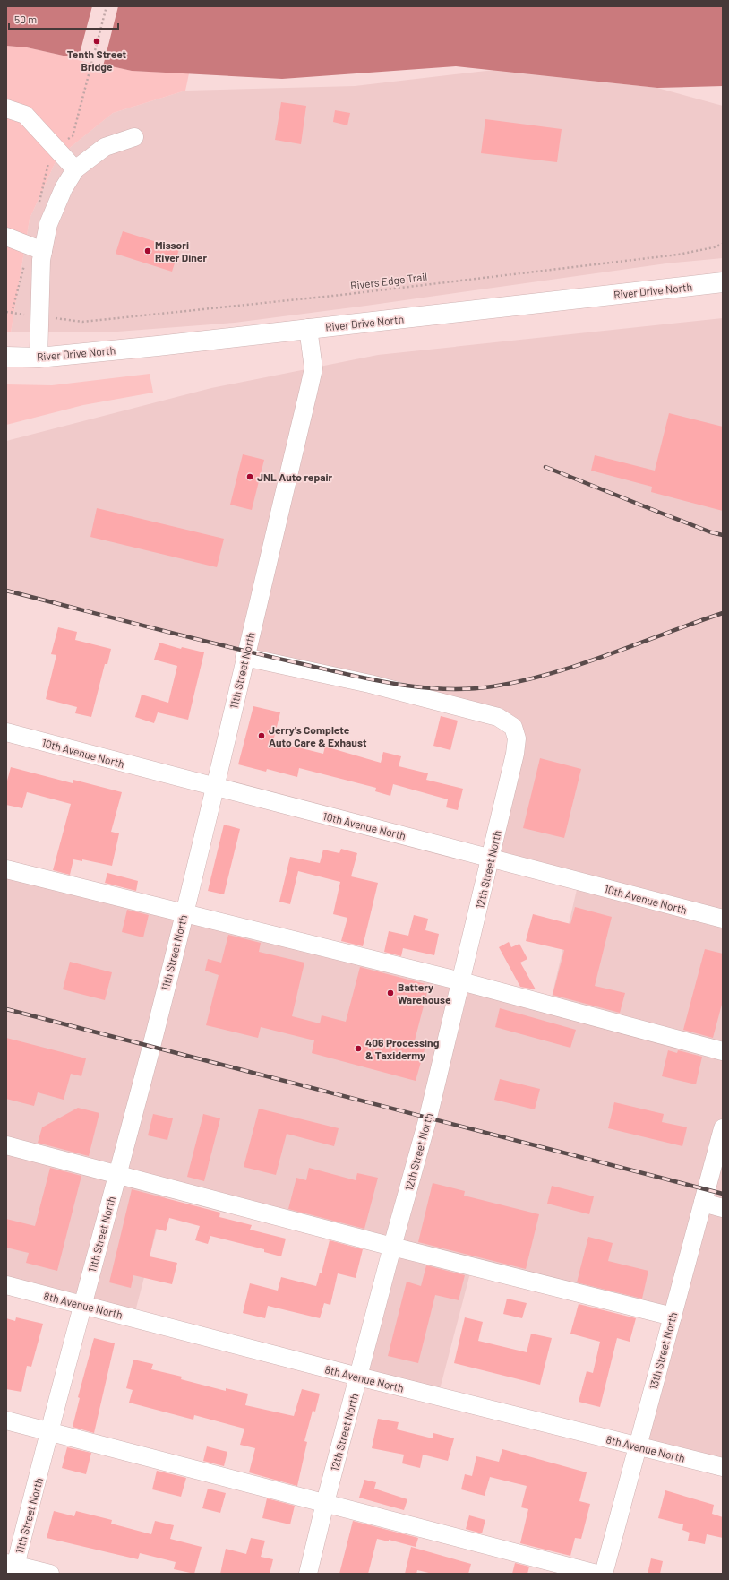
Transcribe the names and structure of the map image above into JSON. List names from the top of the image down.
{
  "streets": {
    "main road": ["River Drive North"],
    "street": [
      "11th Street North",
      "10th Avenue North",
      "12th Street North",
      "8th Avenue North",
      "13th Street North"
    ],
    "path": ["Rivers Edge Trail"]
  },
  "crossings": [
    ["River Drive North", "11th Street North"],
    ["11th Street North", "10th Avenue North"],
    ["11th Street North", "12th Street North"],
    ["11th Street North", "8th Avenue North"],
    ["10th Avenue North", "12th Street North"],
    ["12th Street North", "8th Avenue North"],
    ["8th Avenue North", "13th Street North"]
  ],
  "places": [
    "Tenth Street Bridge",
    "Missori River Diner",
    "JNL Auto repair",
    "Jerry's Complete Auto Care & Exhaust",
    "Battery Warehouse",
    "406 Processing & Taxidermy"
  ],
  "scale_bar": "50 m"
}
